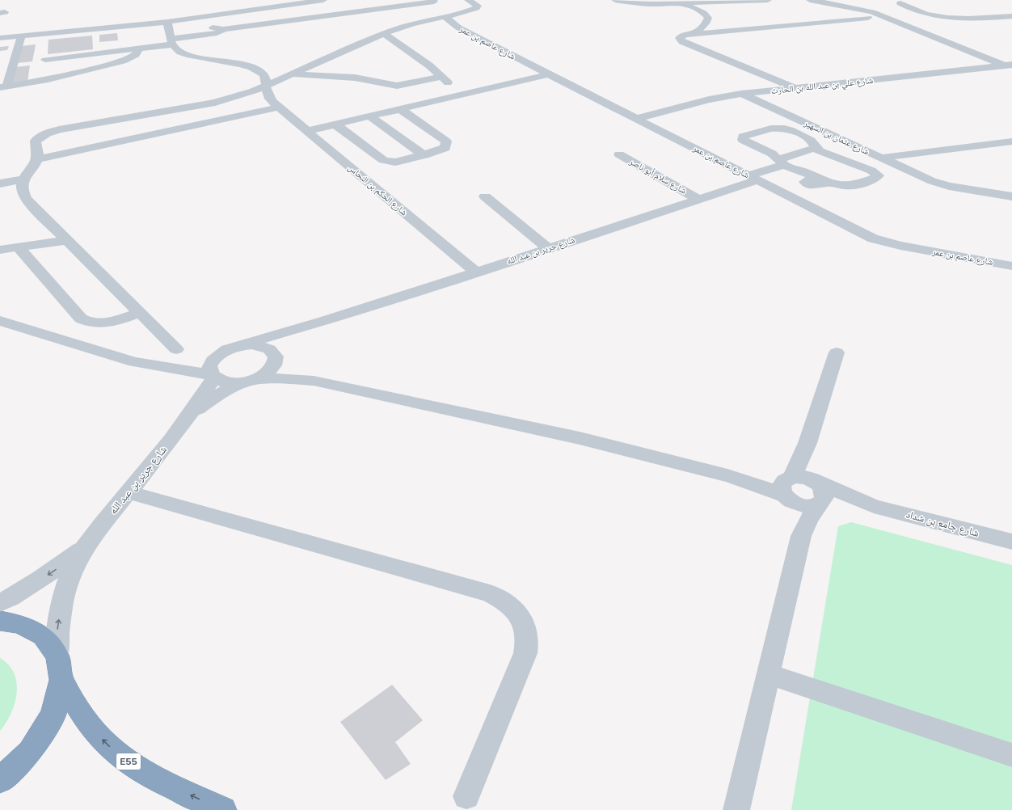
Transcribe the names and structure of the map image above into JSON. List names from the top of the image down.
{
  "streets": {
    "highway": ["E55"],
    "street": [
      "شارع عاصم بن عمر",
      "شارع علي بن عبد الله بن الحارث",
      "شارع عثمان بن السهير",
      "شارع سلام أبو ناصر",
      "شارع الحكم بن النحاس",
      "شارع جرير بن عبد الله",
      "شارع جامع بن شداد"
    ]
  },
  "crossings": [
    ["شارع عاصم بن عمر", "شارع علي بن عبد الله بن الحارث"],
    ["شارع عاصم بن عمر", "شارع جرير بن عبد الله"],
    ["شارع علي بن عبد الله بن الحارث", "شارع عثمان بن السهير"],
    ["شارع سلام أبو ناصر", "شارع جرير بن عبد الله"],
    ["شارع الحكم بن النحاس", "شارع جرير بن عبد الله"],
    ["شارع جرير بن عبد الله", "E55"]
  ]
}
